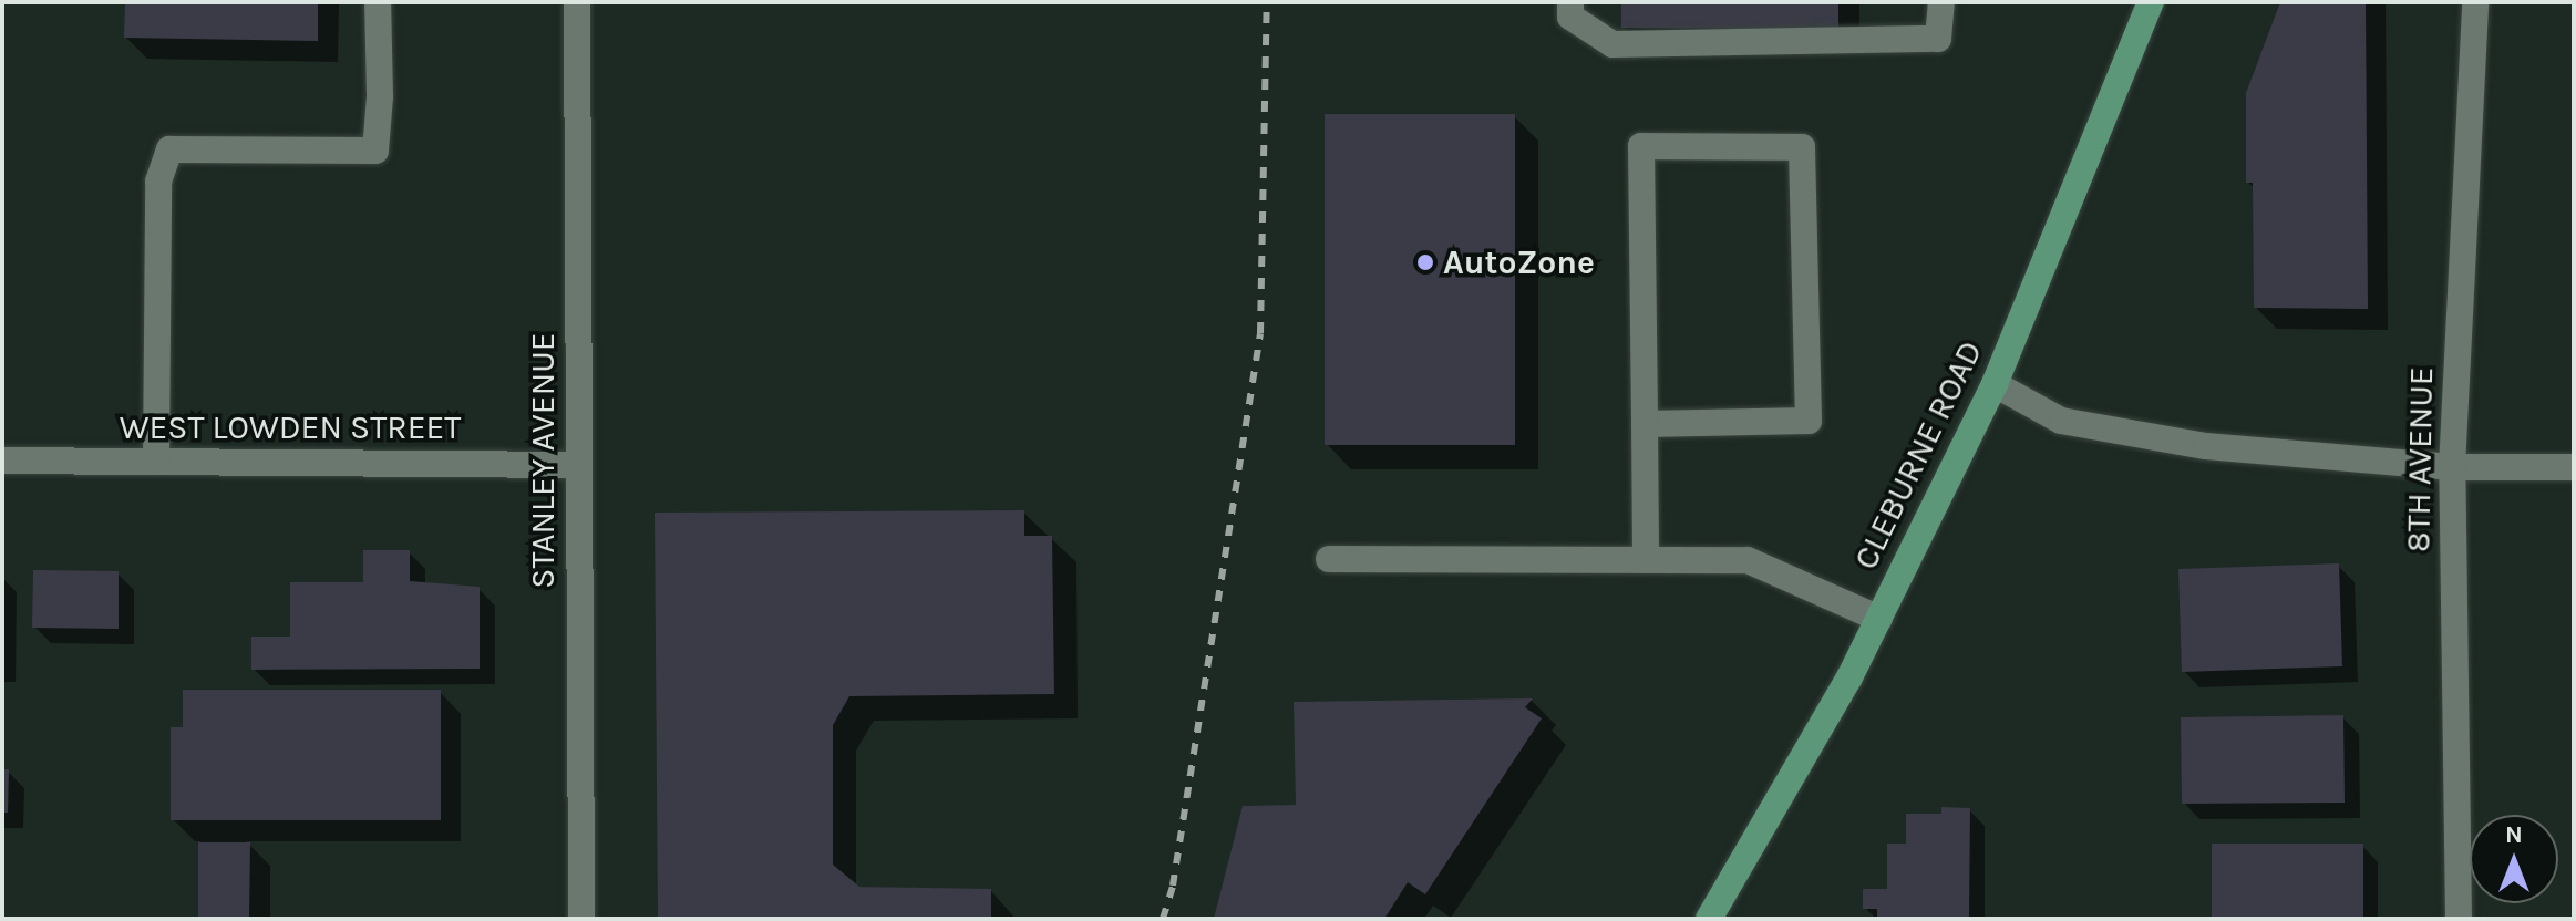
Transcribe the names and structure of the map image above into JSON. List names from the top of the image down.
{
  "streets": {
    "main road": ["CLEBURNE ROAD"],
    "street": ["WEST LOWDEN STREET", "8TH AVENUE", "STANLEY AVENUE"]
  },
  "crossings": [
    ["WEST LOWDEN STREET", "STANLEY AVENUE"]
  ],
  "places": ["AutoZone"],
  "north": "top"
}
